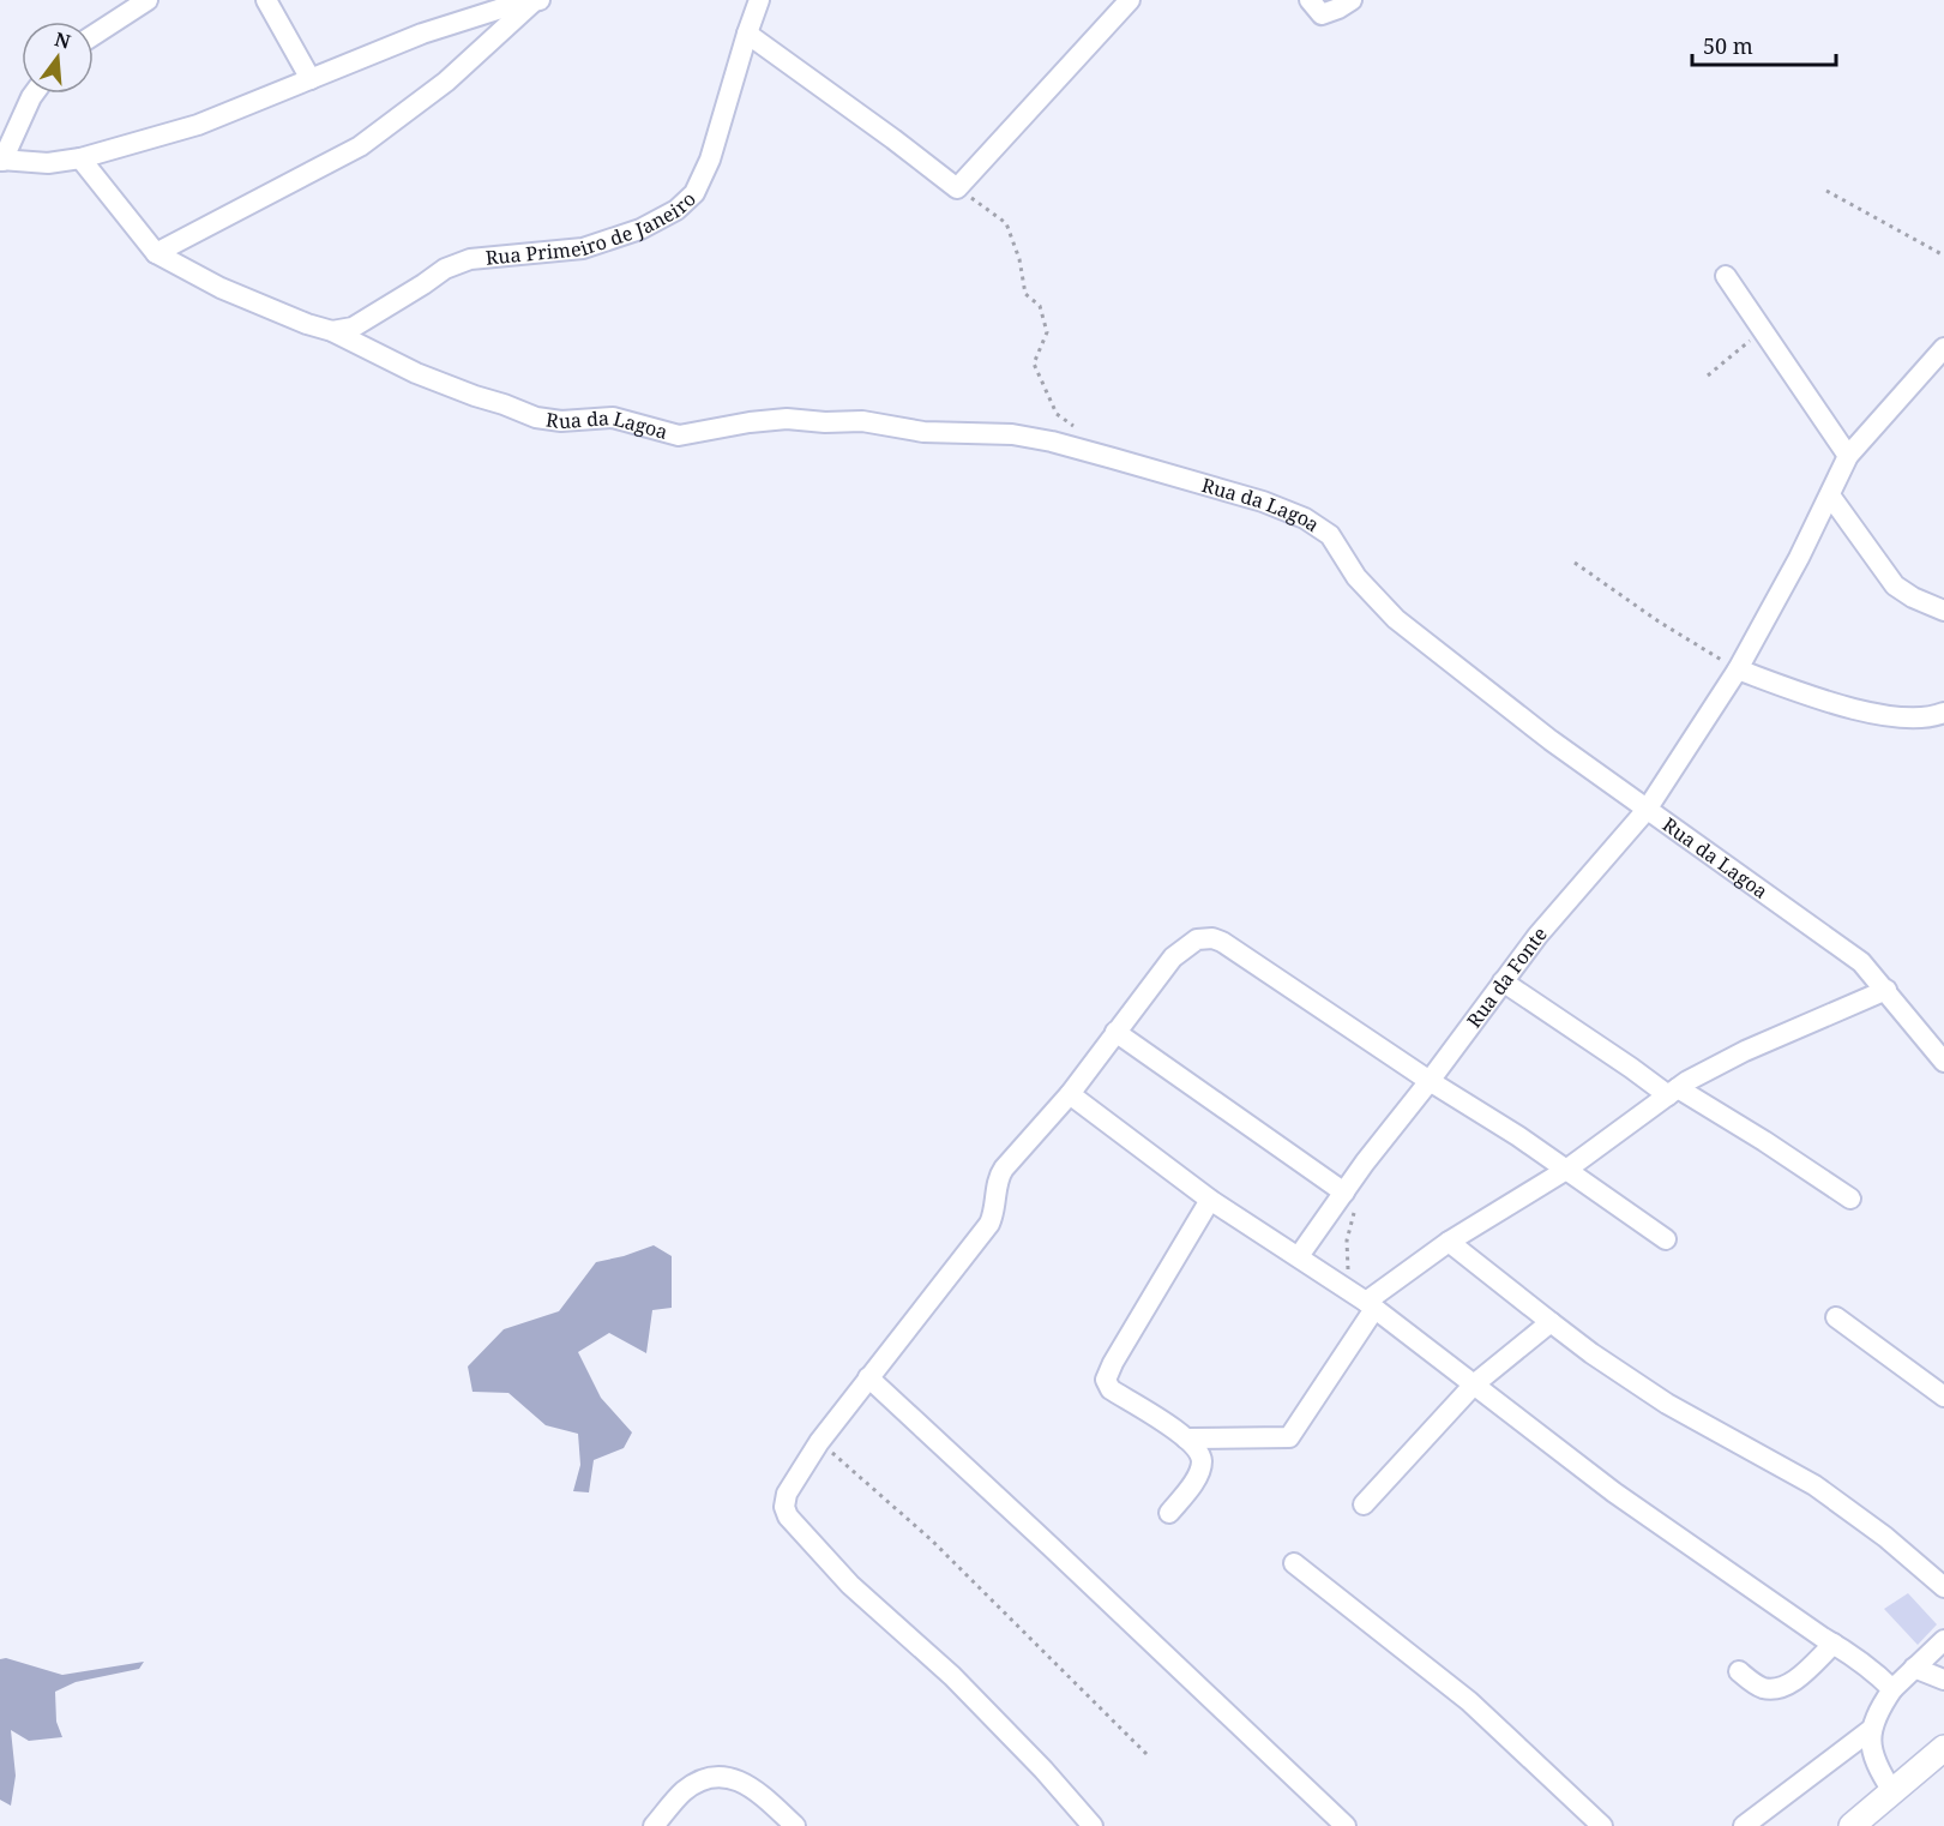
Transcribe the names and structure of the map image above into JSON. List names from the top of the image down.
{
  "streets": {
    "street": ["Rua Primeiro de Janeiro", "Rua da Lagoa", "Rua da Fonte"]
  },
  "crossings": [
    ["Rua Primeiro de Janeiro", "Rua da Lagoa"],
    ["Rua da Lagoa", "Rua da Fonte"]
  ],
  "scale_bar": "50 m",
  "north": "top"
}
